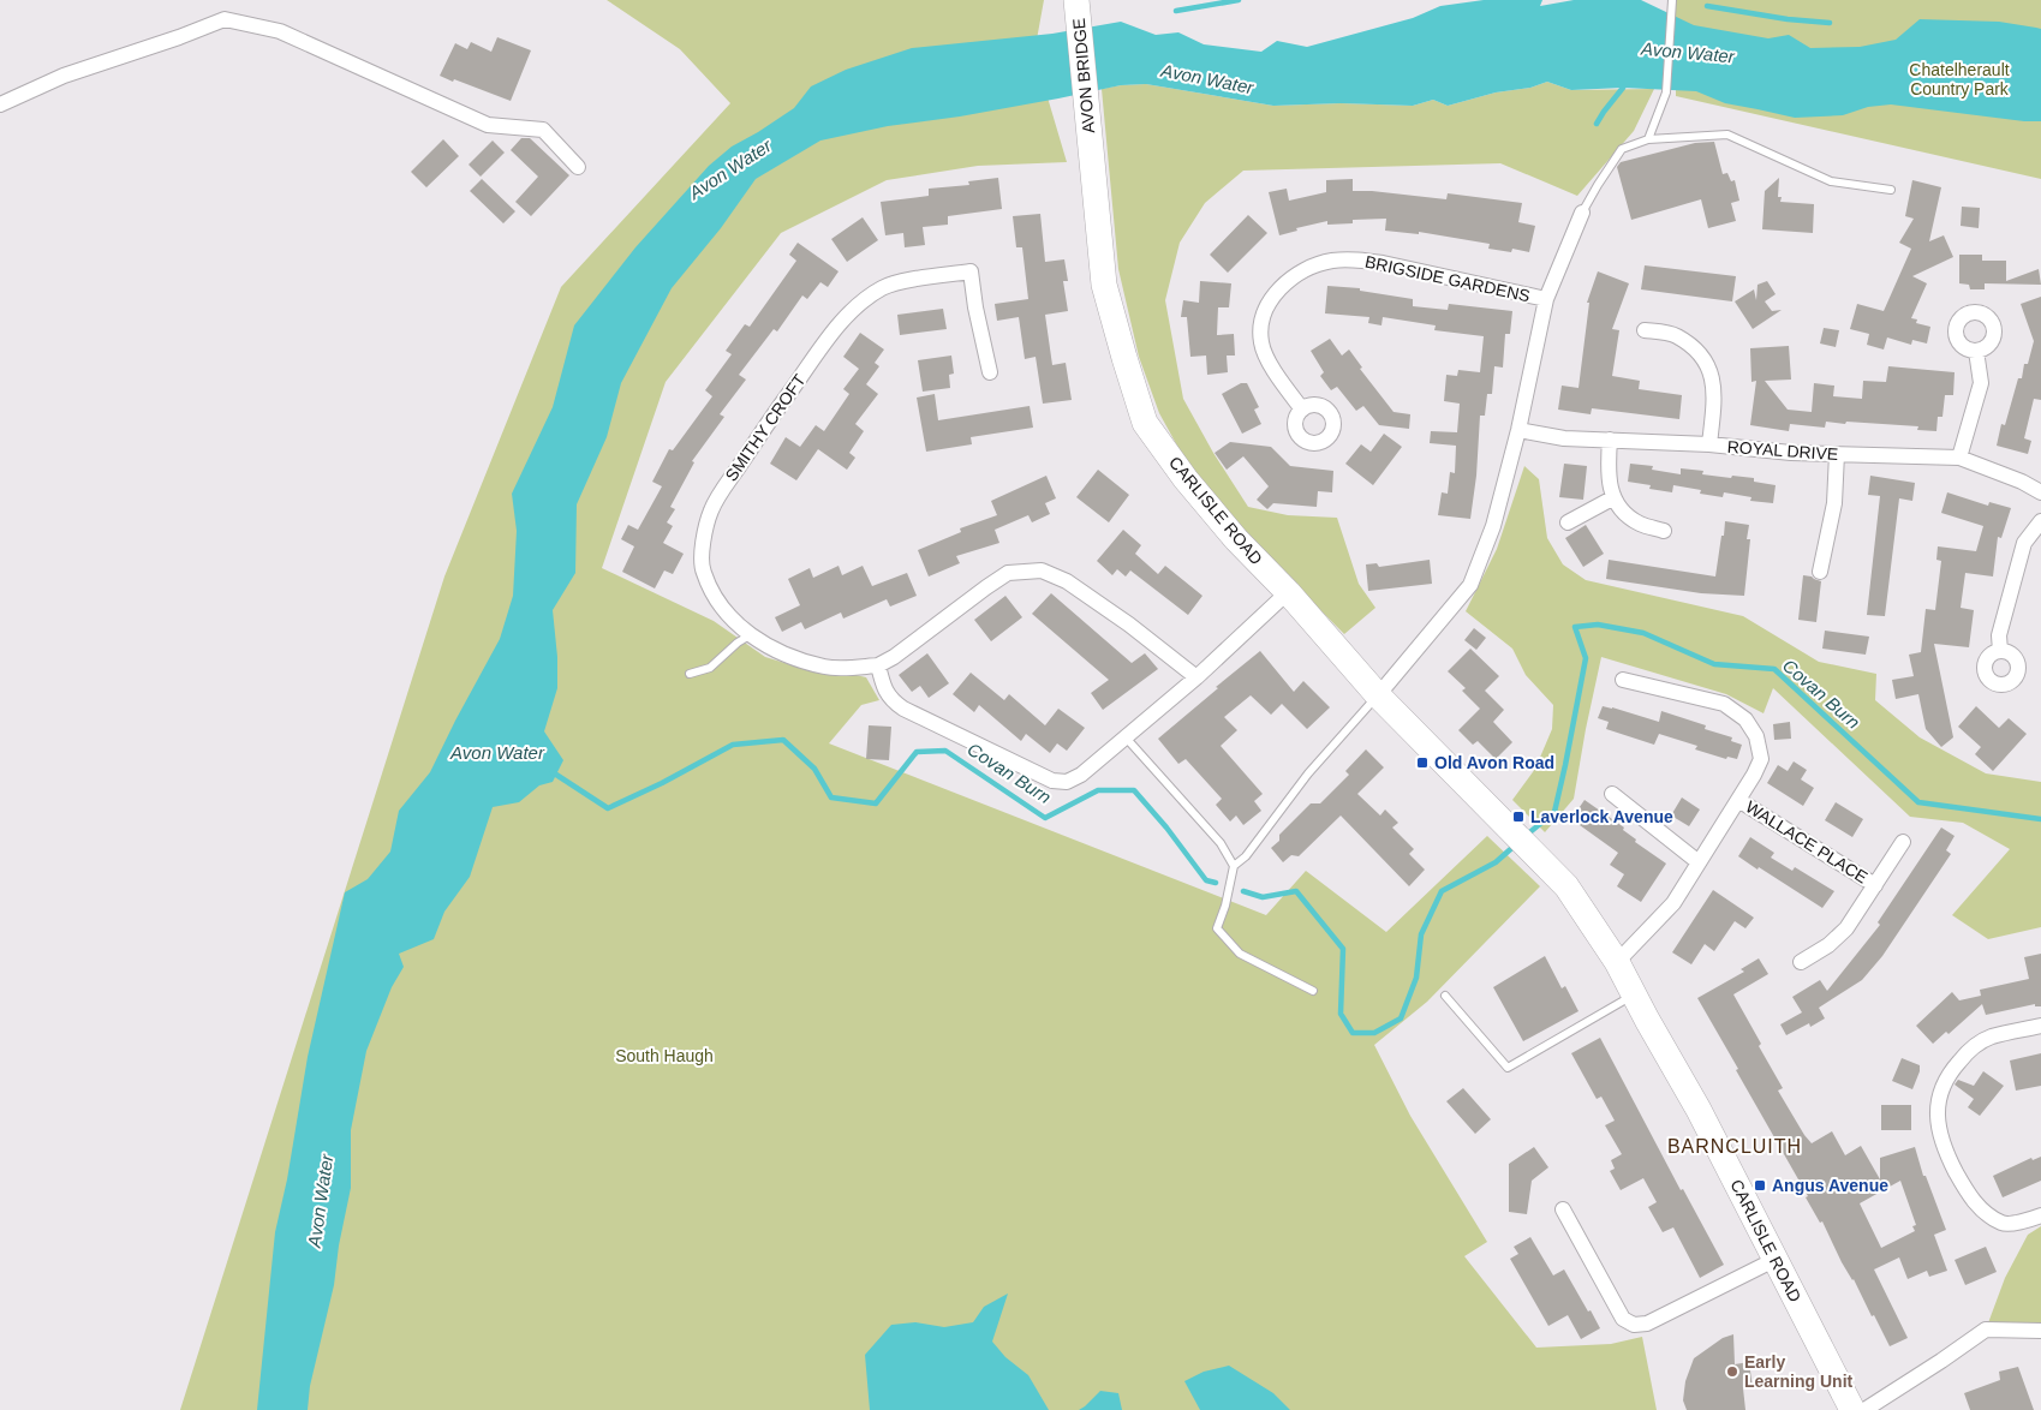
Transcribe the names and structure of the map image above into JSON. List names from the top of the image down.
{
  "streets": {
    "main road": ["AVON BRIDGE", "CARLISLE ROAD"],
    "street": [
      "BRIGSIDE GARDENS",
      "SMITHY CROFT",
      "ROYAL DRIVE",
      "WALLACE PLACE"
    ]
  },
  "crossings": [
    ["AVON BRIDGE", "CARLISLE ROAD"]
  ],
  "districts": ["BARNCLUITH"],
  "water": ["Avon Water", "Covan Burn"],
  "parks": ["Chatelherault Country Park", "South Haugh"],
  "places": {
    "transit": ["Old Avon Road", "Laverlock Avenue", "Angus Avenue"],
    "other": ["Early Learning Unit"]
  }
}
